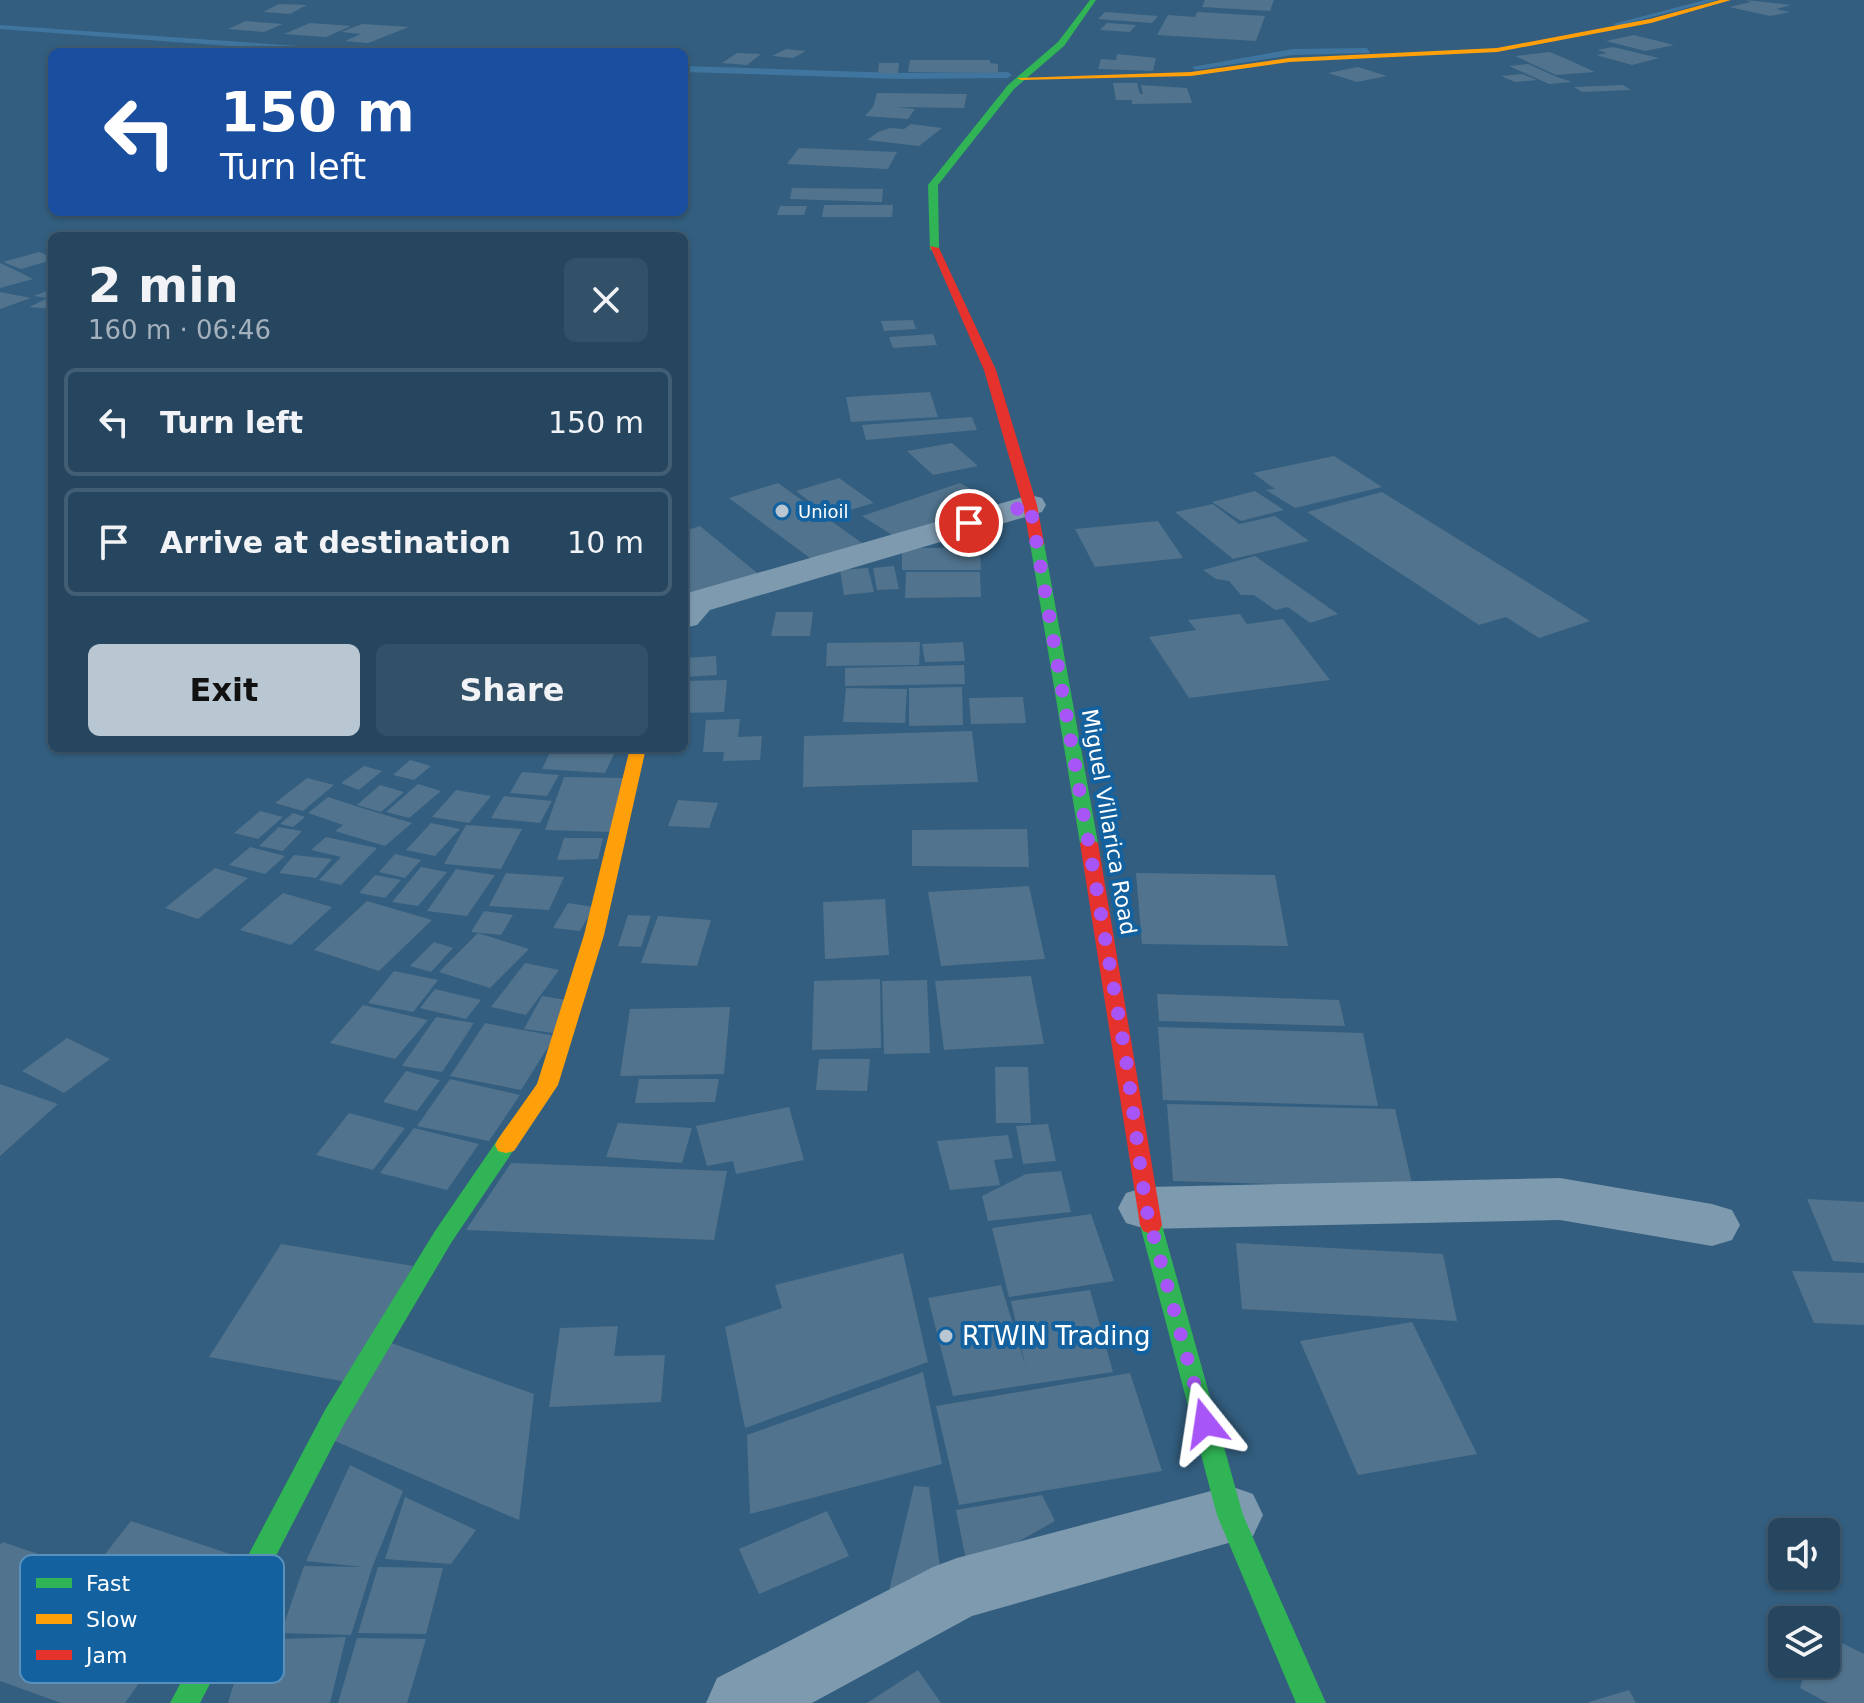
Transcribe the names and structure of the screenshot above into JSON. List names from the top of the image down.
{
  "streets": {
    "main road": ["Miguel Villarica Road"]
  },
  "places": ["Unioil", "RTWIN Trading"],
  "legend": ["Fast", "Slow", "Jam"],
  "page": {
    "turn": ["150 m", "Turn left"],
    "heading": ["2 min", "160 m · 06:46"],
    "list": [
      {
        "name": "Turn left",
        "value": "150 m"
      },
      {
        "name": "Arrive at destination",
        "value": "10 m"
      }
    ],
    "buttons": ["Exit", "Share"]
  }
}
